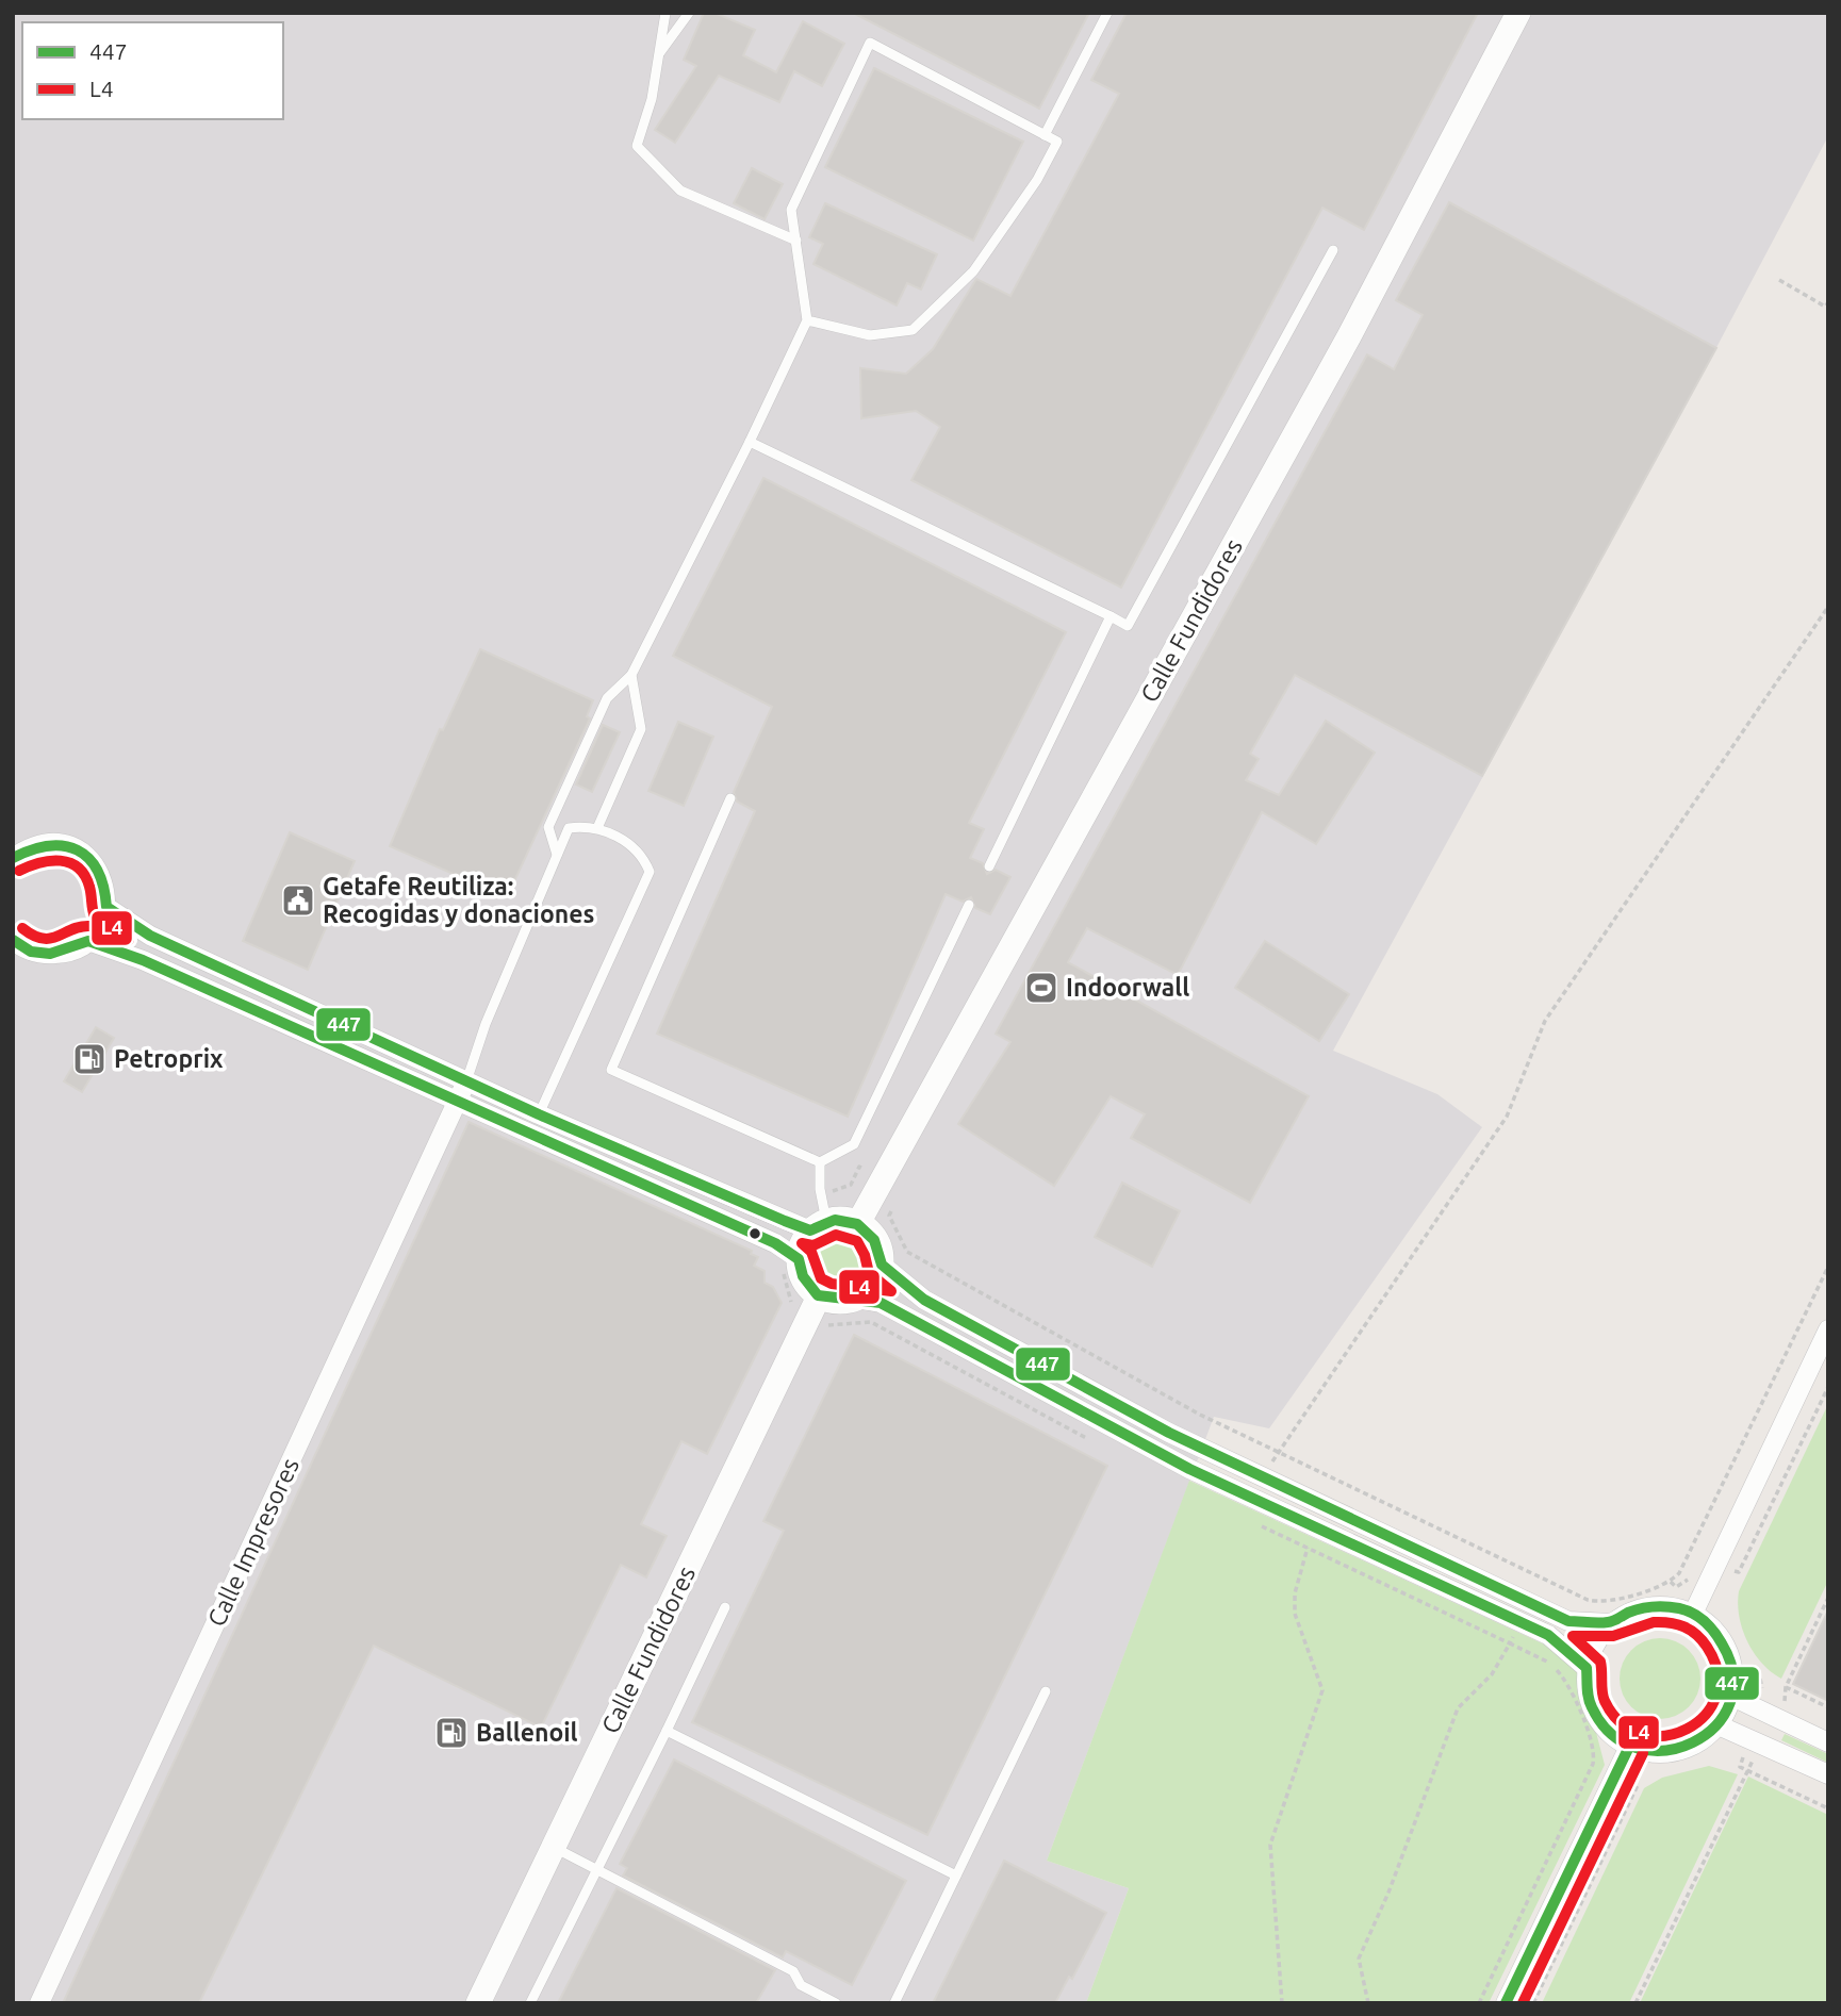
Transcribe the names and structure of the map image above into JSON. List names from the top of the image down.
{
  "streets": {
    "street": ["Calle Fundidores", "Calle Impresores"]
  },
  "places": {
    "public building": ["Getafe Reutiliza: Recogidas y donaciones"],
    "sports": ["Indoorwall"],
    "fuel station": ["Petroprix", "Ballenoil"]
  },
  "lines": ["transit line 447", "transit line L4"],
  "legend": ["447", "L4"]
}
